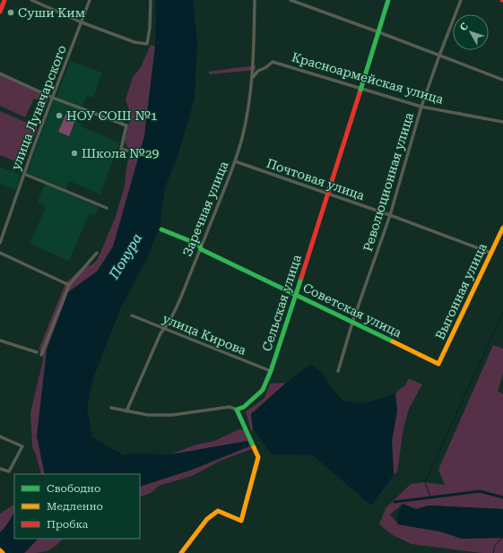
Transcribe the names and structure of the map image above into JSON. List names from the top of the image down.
{
  "streets": {
    "street": [
      "Красноармейская улица",
      "улица Луначарского",
      "Почтовая улица",
      "Революционная улица",
      "Заречная улица",
      "Выгонная улица",
      "Сельская улица",
      "Советская улица",
      "улица Кирова"
    ]
  },
  "crossings": [
    ["Красноармейская улица", "Революционная улица"],
    ["Красноармейская улица", "Заречная улица"],
    ["Красноармейская улица", "Сельская улица"],
    ["Почтовая улица", "Революционная улица"],
    ["Почтовая улица", "Заречная улица"],
    ["Почтовая улица", "Выгонная улица"],
    ["Почтовая улица", "Сельская улица"],
    ["Революционная улица", "Советская улица"],
    ["Заречная улица", "Советская улица"],
    ["Заречная улица", "улица Кирова"],
    ["Выгонная улица", "Советская улица"],
    ["Сельская улица", "Советская улица"],
    ["Сельская улица", "улица Кирова"]
  ],
  "water": ["Понура"],
  "places": ["Суши Ким", "НОУ СОШ №1", "Школа №29"],
  "legend": ["Свободно", "Медленно", "Пробка"],
  "north": "top left"
}
